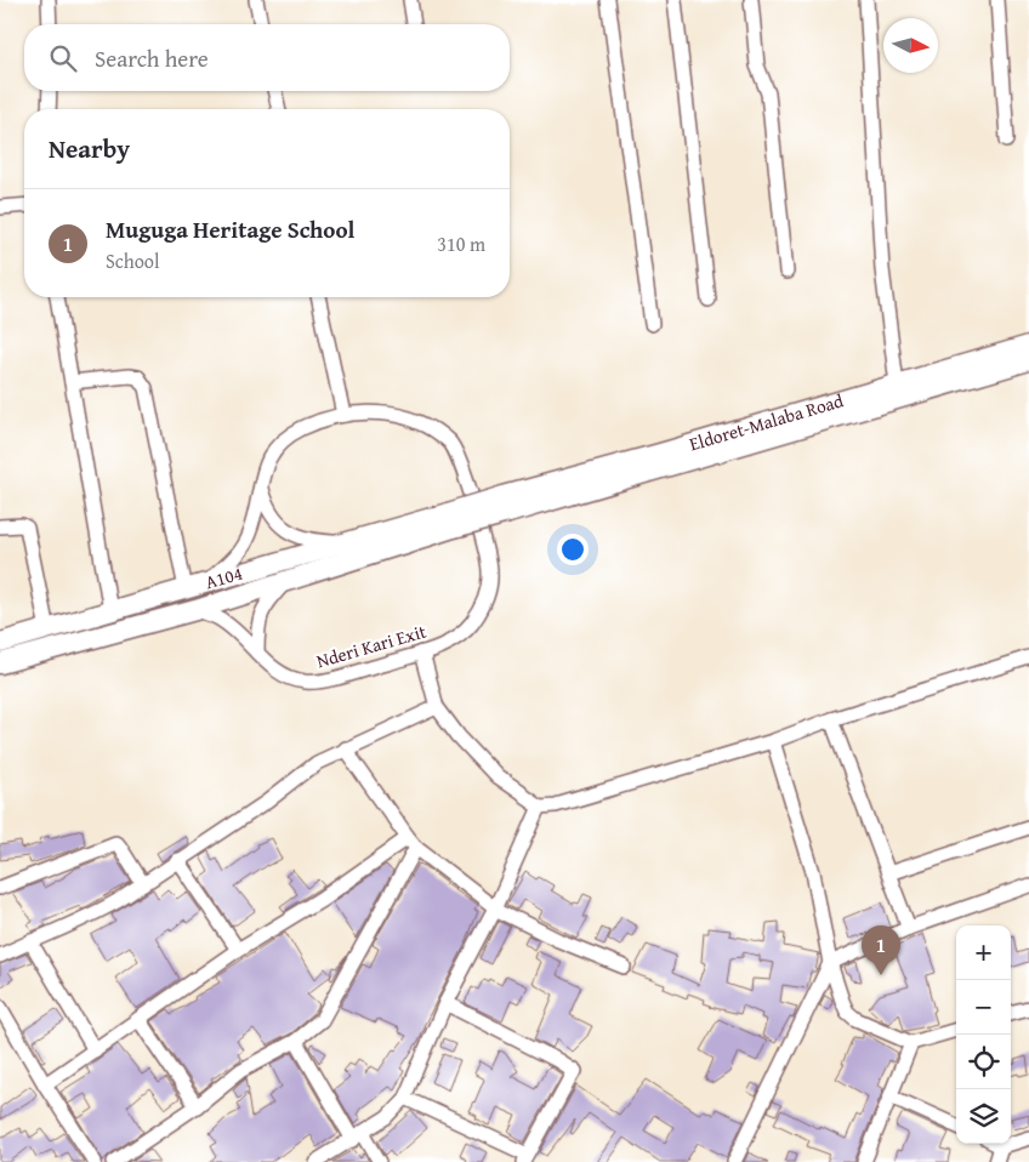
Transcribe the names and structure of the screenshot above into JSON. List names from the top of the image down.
{
  "streets": {
    "highway": ["Eldoret-Malaba Road", "A104"],
    "street": ["Nderi Kari Exit"]
  },
  "north": "right",
  "page": {
    "search": "Search here",
    "heading": "Nearby",
    "list": [
      {
        "mark": "1",
        "name": "Muguga Heritage School",
        "note": "School",
        "value": "310 m"
      }
    ],
    "map_buttons": ["+", "−"],
    "pins": "1"
  }
}
